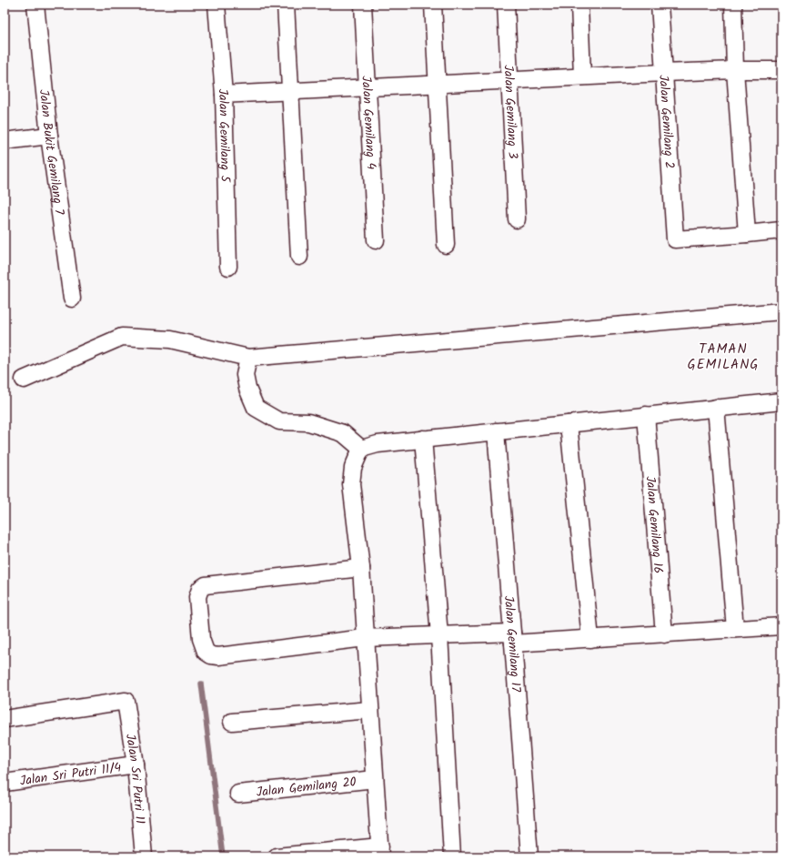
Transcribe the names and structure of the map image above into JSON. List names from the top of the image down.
{
  "streets": {
    "street": [
      "Jalan Gemilang 3",
      "Jalan Gemilang 2",
      "Jalan Gemilang 4",
      "Jalan Gemilang 5",
      "Jalan Bukit Gemilang 7",
      "Jalan Gemilang 16",
      "Jalan Gemilang 17",
      "Jalan Sri Putri 11/4",
      "Jalan Sri Putri 11",
      "Jalan Gemilang 20"
    ]
  },
  "crossings": [
    ["Jalan Sri Putri 11/4", "Jalan Sri Putri 11"]
  ],
  "districts": ["TAMAN GEMILANG"]
}
